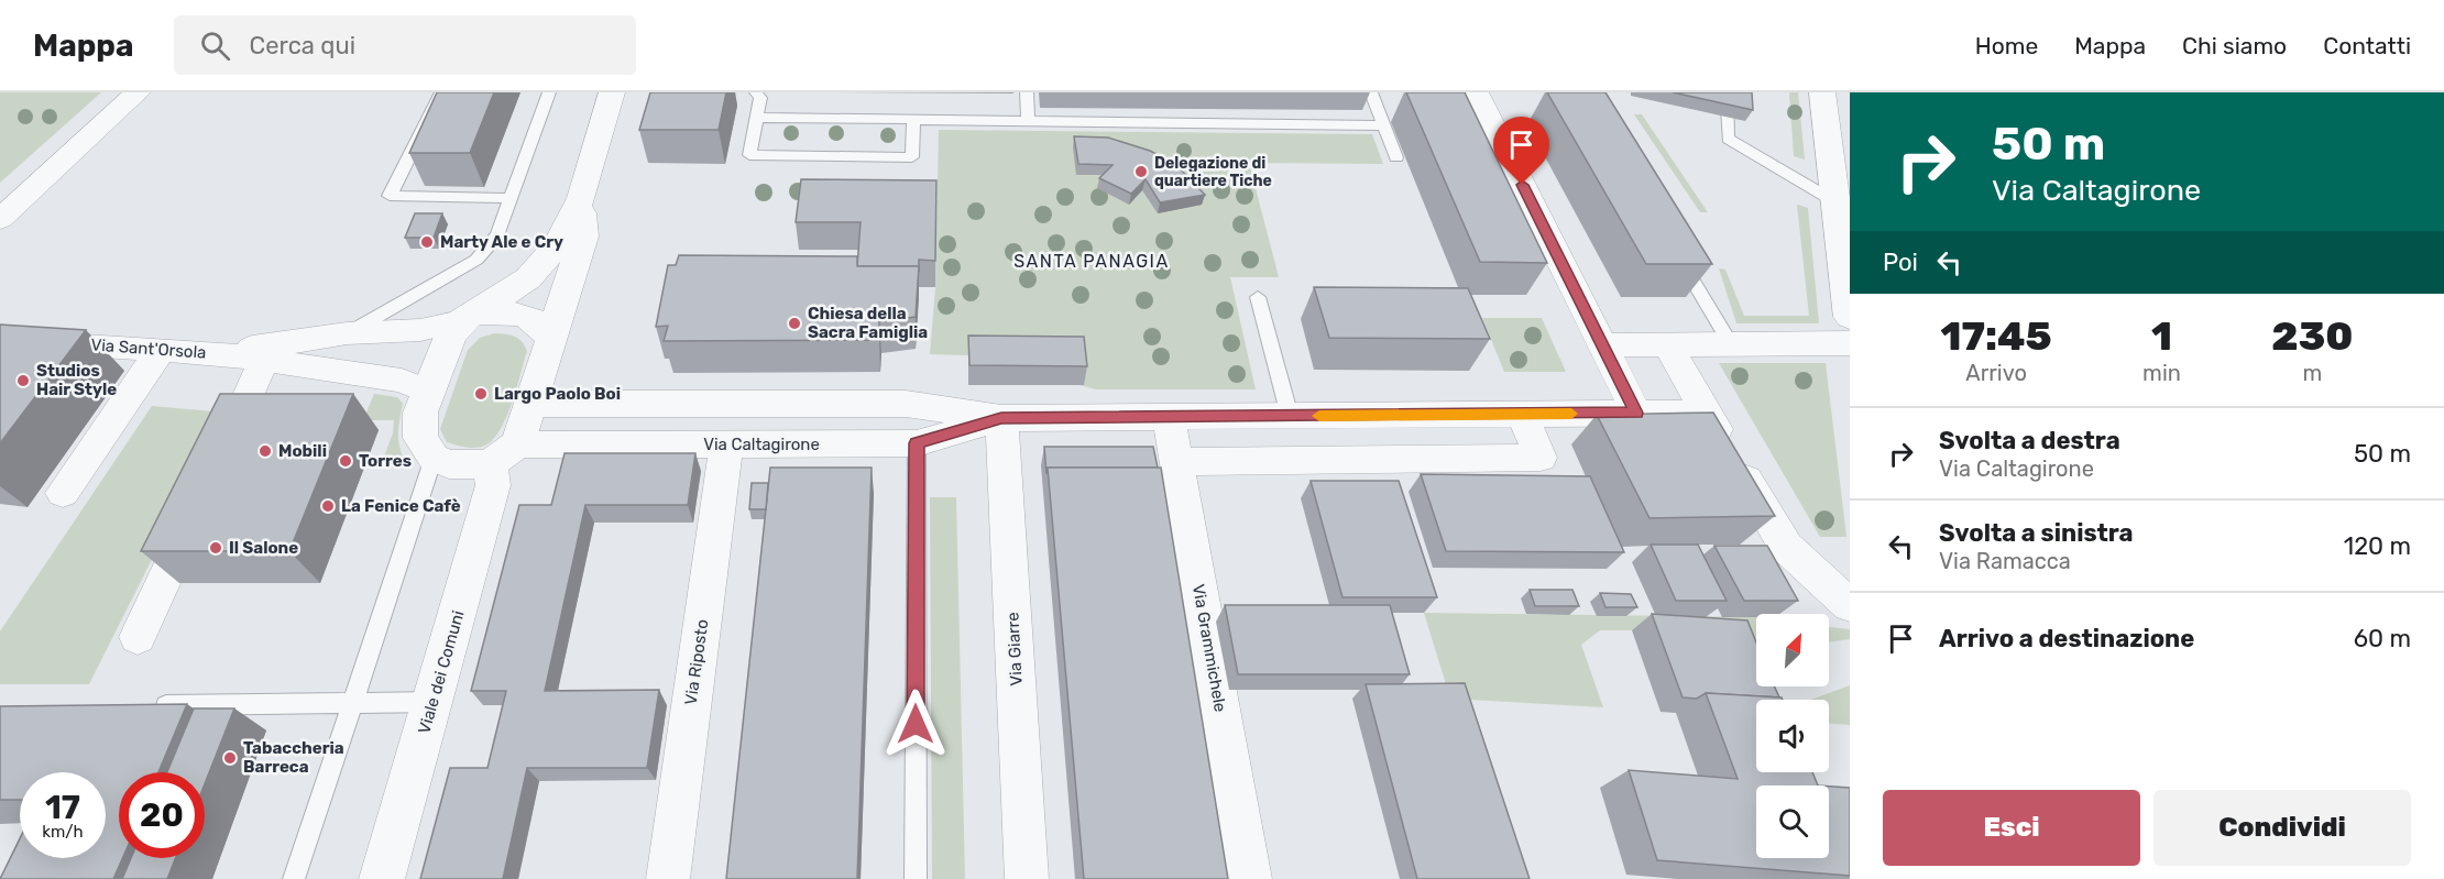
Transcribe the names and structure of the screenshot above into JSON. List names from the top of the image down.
{
  "streets": {
    "street": [
      "Via Sant'Orsola",
      "Via Caltagirone",
      "Via Grammichele",
      "Via Giarre",
      "Via Riposto",
      "Viale dei Comuni"
    ]
  },
  "crossings": [
    ["Via Sant'Orsola", "Via Caltagirone"],
    ["Via Sant'Orsola", "Viale dei Comuni"],
    ["Via Caltagirone", "Via Grammichele"],
    ["Via Caltagirone", "Via Giarre"],
    ["Via Caltagirone", "Via Riposto"],
    ["Via Caltagirone", "Viale dei Comuni"]
  ],
  "districts": ["SANTA PANAGIA"],
  "places": [
    "Delegazione di quartiere Tiche",
    "Marty Ale e Cry",
    "Chiesa della Sacra Famiglia",
    "Studios Hair Style",
    "Largo Paolo Boi",
    "Mobili",
    "Torres",
    "La Fenice Cafè",
    "Il Salone",
    "Tabaccheria Barreca"
  ],
  "north": "top right",
  "page": {
    "header": "Mappa",
    "search": "Cerca qui",
    "nav": [
      "Home",
      "Mappa",
      "Chi siamo",
      "Contatti"
    ],
    "turn": ["50 m", "Via Caltagirone"],
    "then": "Poi",
    "eta": [
      "17:45",
      "Arrivo",
      "1",
      "min",
      "230",
      "m"
    ],
    "list": [
      {
        "name": "Svolta a destra",
        "note": "Via Caltagirone",
        "value": "50 m"
      },
      {
        "name": "Svolta a sinistra",
        "note": "Via Ramacca",
        "value": "120 m"
      },
      {
        "name": "Arrivo a destinazione",
        "value": "60 m"
      }
    ],
    "speed": "17 km/h",
    "limit": "20",
    "buttons": ["Esci", "Condividi"]
  }
}
